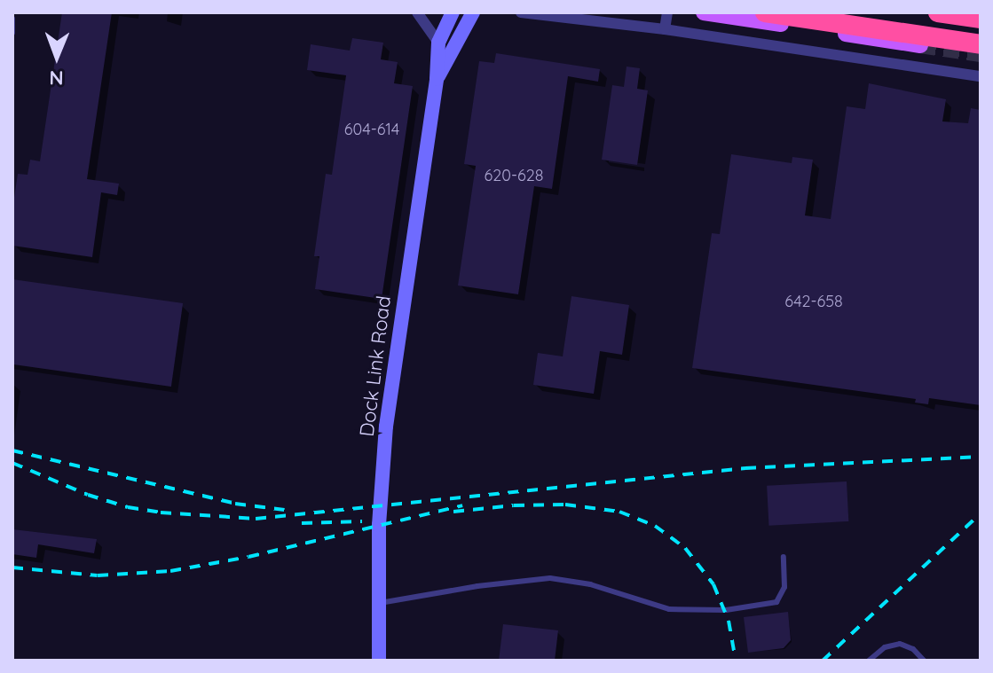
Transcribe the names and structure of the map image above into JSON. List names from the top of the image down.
{
  "streets": {
    "main road": ["Dock Link Road"]
  },
  "house_numbers": ["604-614", "620-628", "642-658"],
  "north": "bottom"
}
